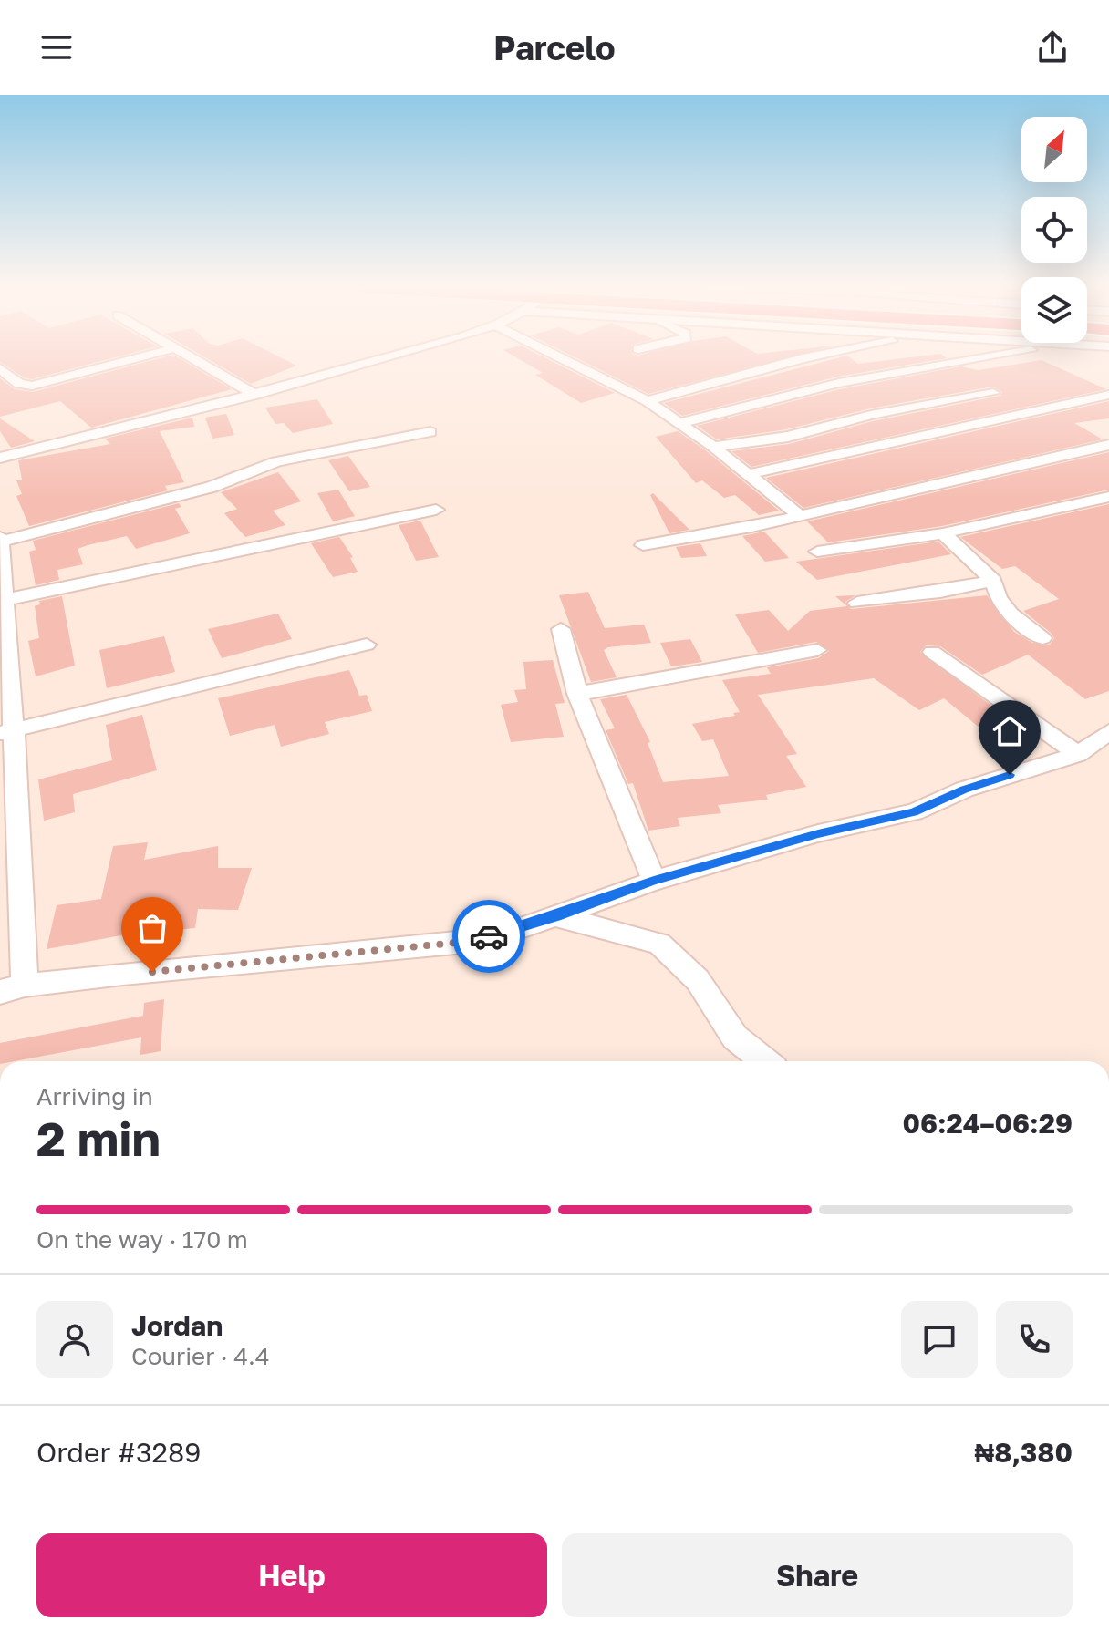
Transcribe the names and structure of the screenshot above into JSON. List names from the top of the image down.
{
  "north": "top right",
  "page": {
    "header": "Parcelo",
    "heading": ["2 min", "Arriving in", "06:24–06:29"],
    "panel": [
      "Jordan",
      "Courier · 4.4",
      "Order #3289",
      "₦8,380"
    ],
    "bar": "On the way · 170 m",
    "buttons": ["Help", "Share"]
  }
}
